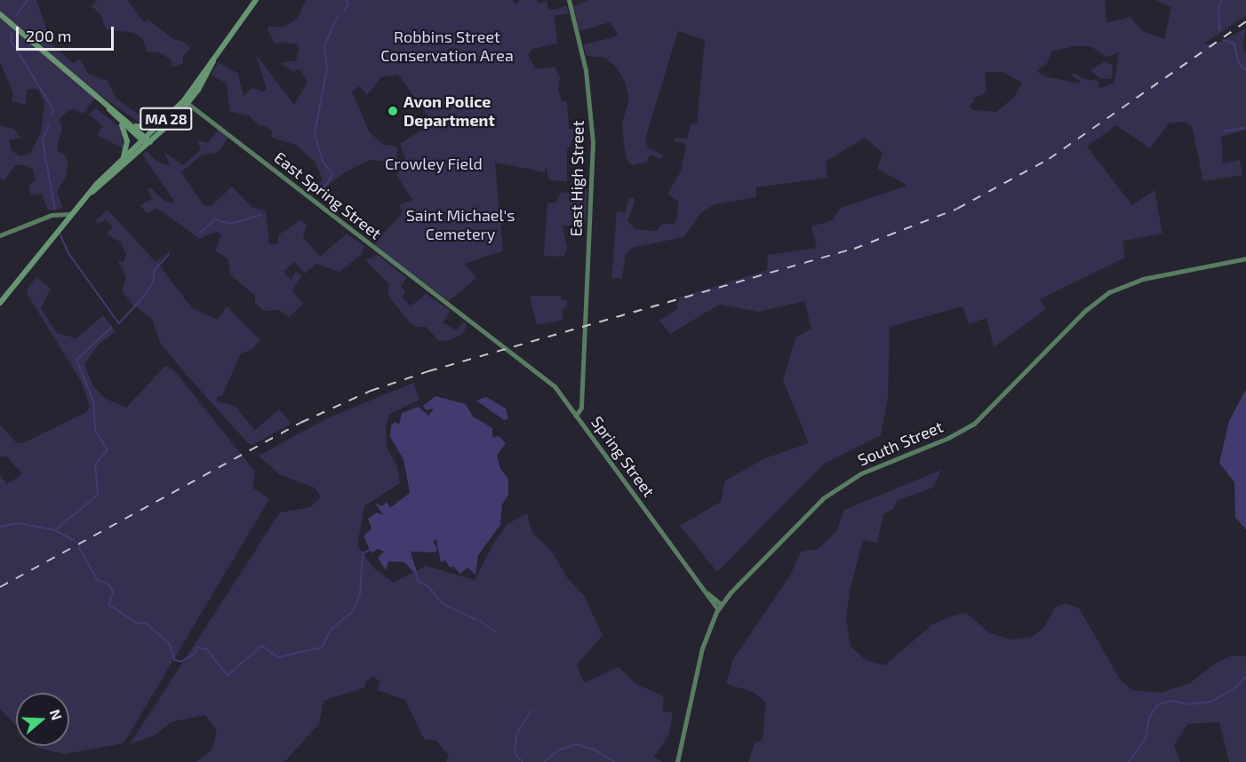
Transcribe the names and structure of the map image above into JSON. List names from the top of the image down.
{
  "streets": {
    "main road": [
      "MA 28",
      "East High Street",
      "East Spring Street",
      "South Street",
      "Spring Street"
    ]
  },
  "crossings": [
    ["MA 28", "East Spring Street"],
    ["East High Street", "Spring Street"],
    ["East Spring Street", "Spring Street"],
    ["South Street", "Spring Street"]
  ],
  "parks": ["Robbins Street Conservation Area", "Crowley Field", "Saint Michael's Cemetery"],
  "places": ["Avon Police Department"],
  "scale_bar": "200 m",
  "north": "right"
}
